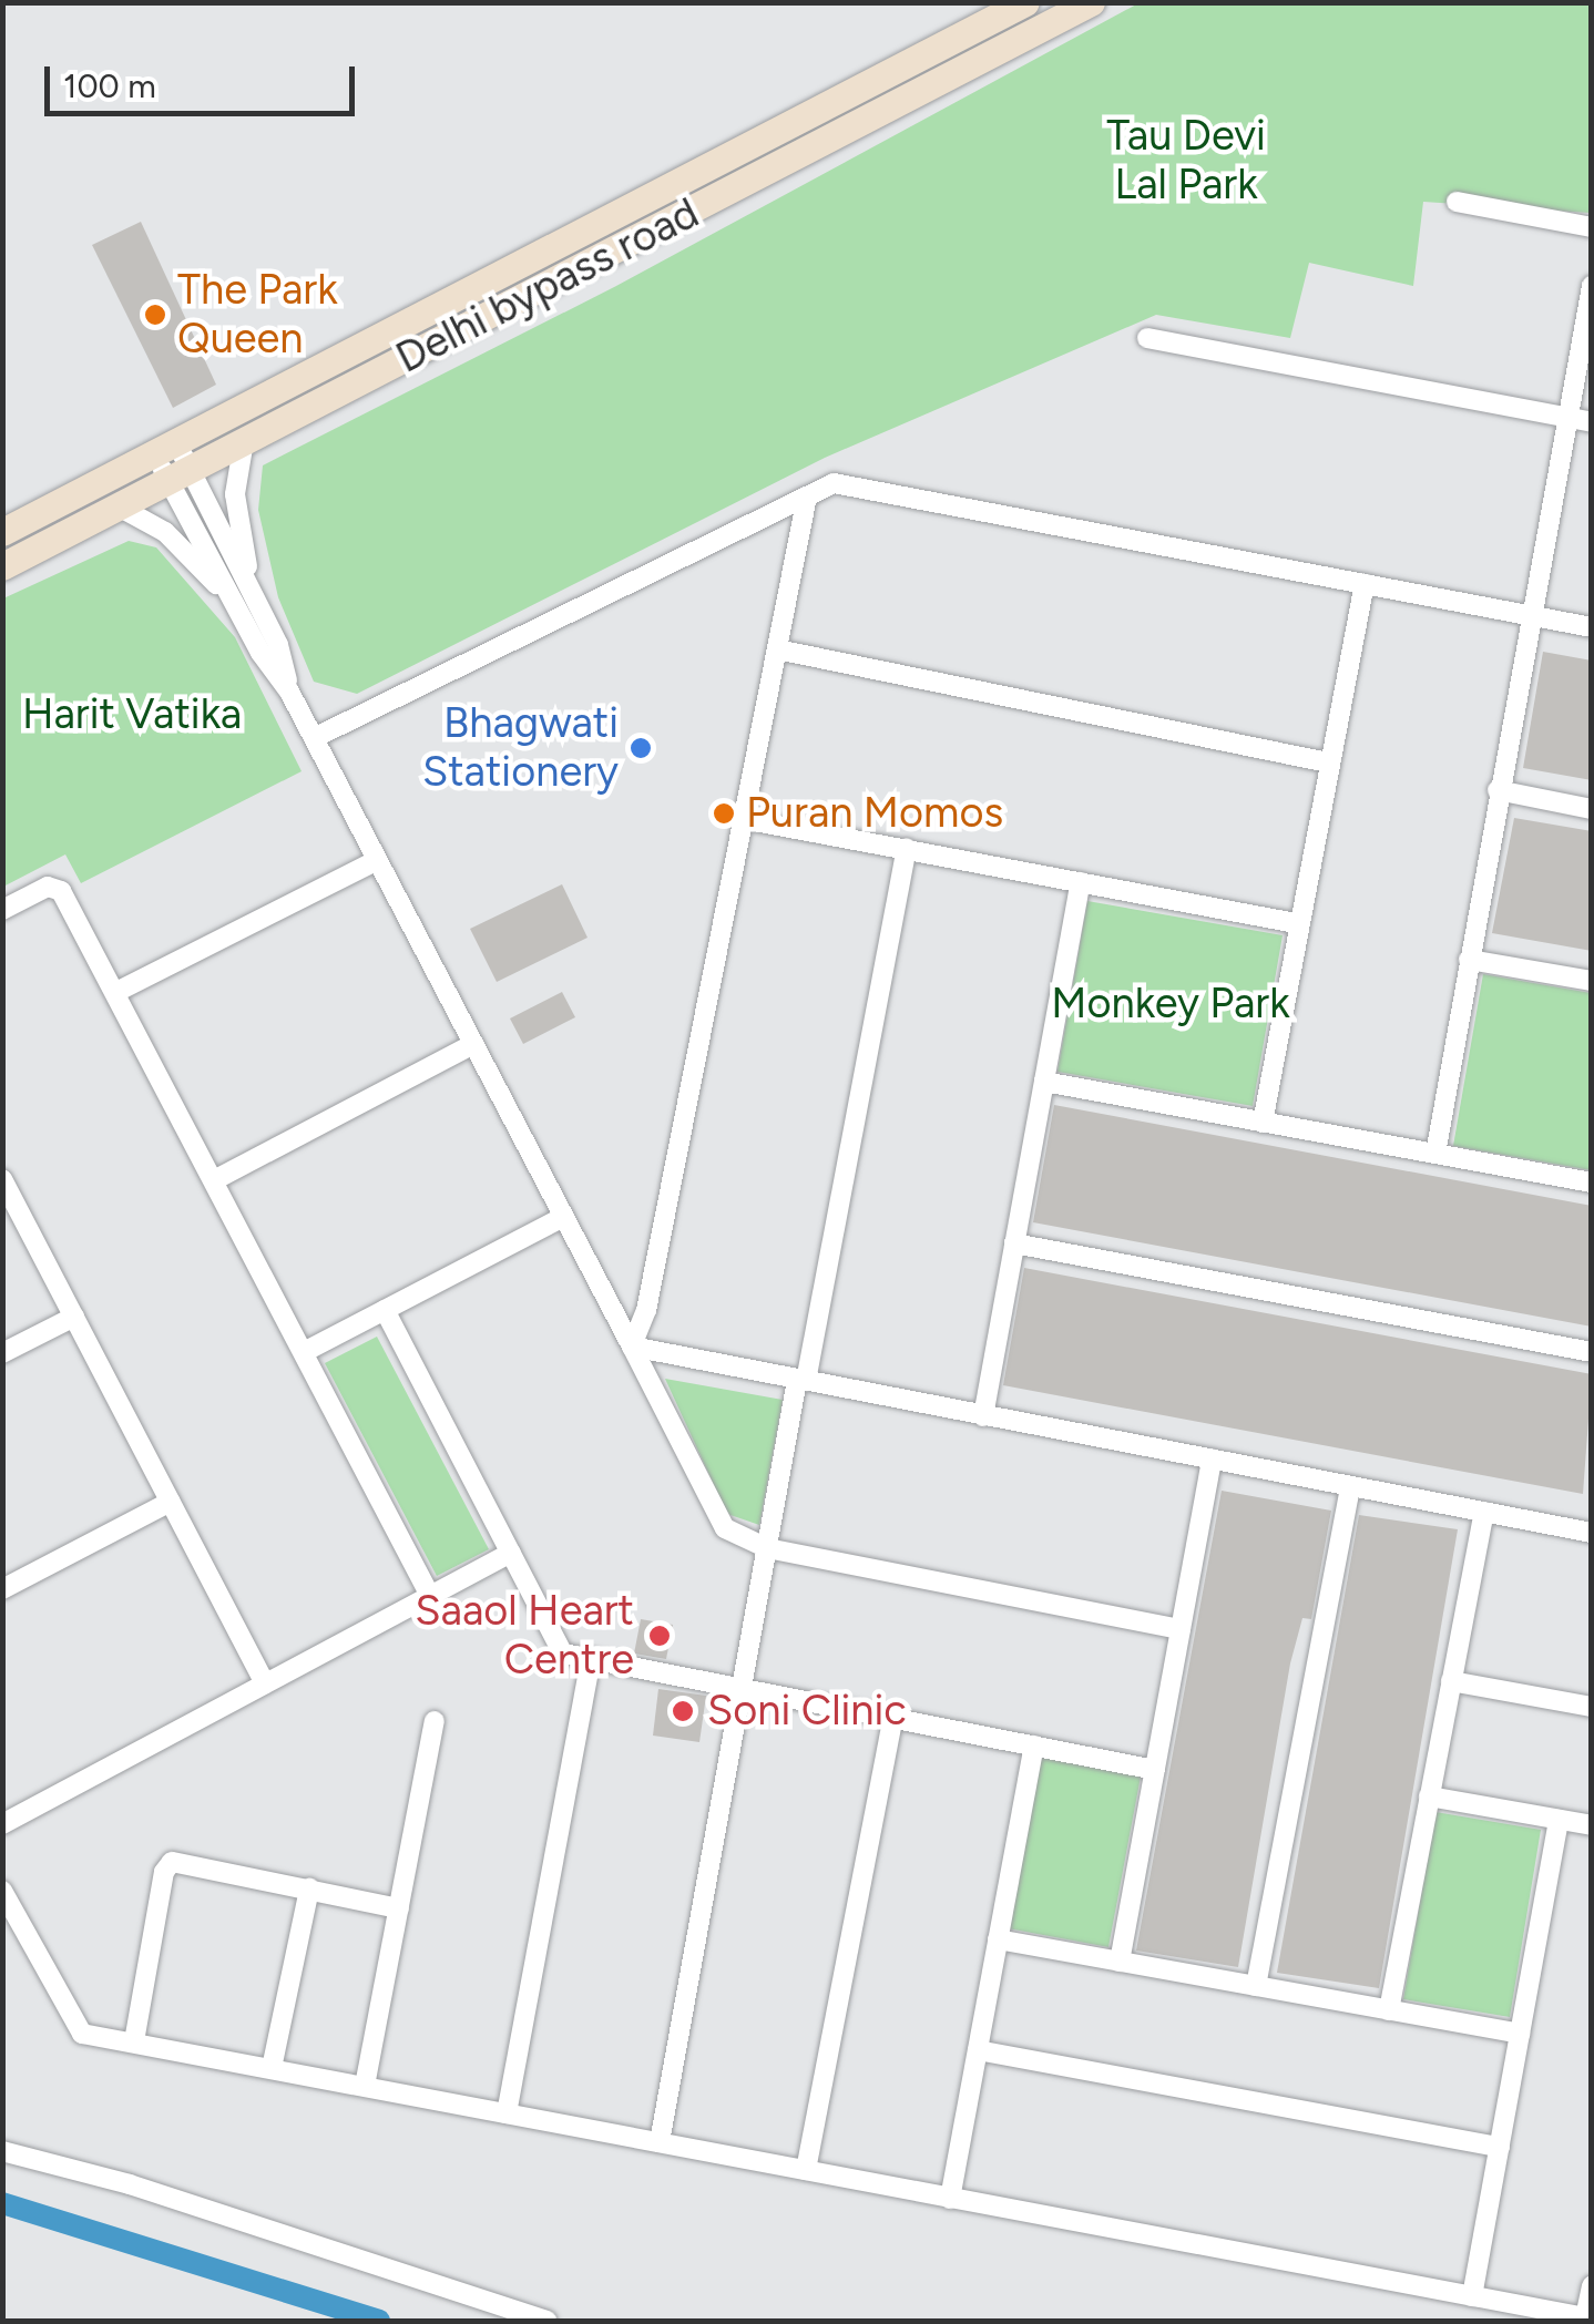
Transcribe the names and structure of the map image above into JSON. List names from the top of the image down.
{
  "streets": {
    "main road": ["Delhi bypass road"]
  },
  "parks": ["Tau Devi Lal Park", "Harit Vatika", "Monkey Park"],
  "places": [
    "The Park Queen",
    "Bhagwati Stationery",
    "Puran Momos",
    "Saaol Heart Centre",
    "Soni Clinic"
  ],
  "scale_bar": "100 m"
}
